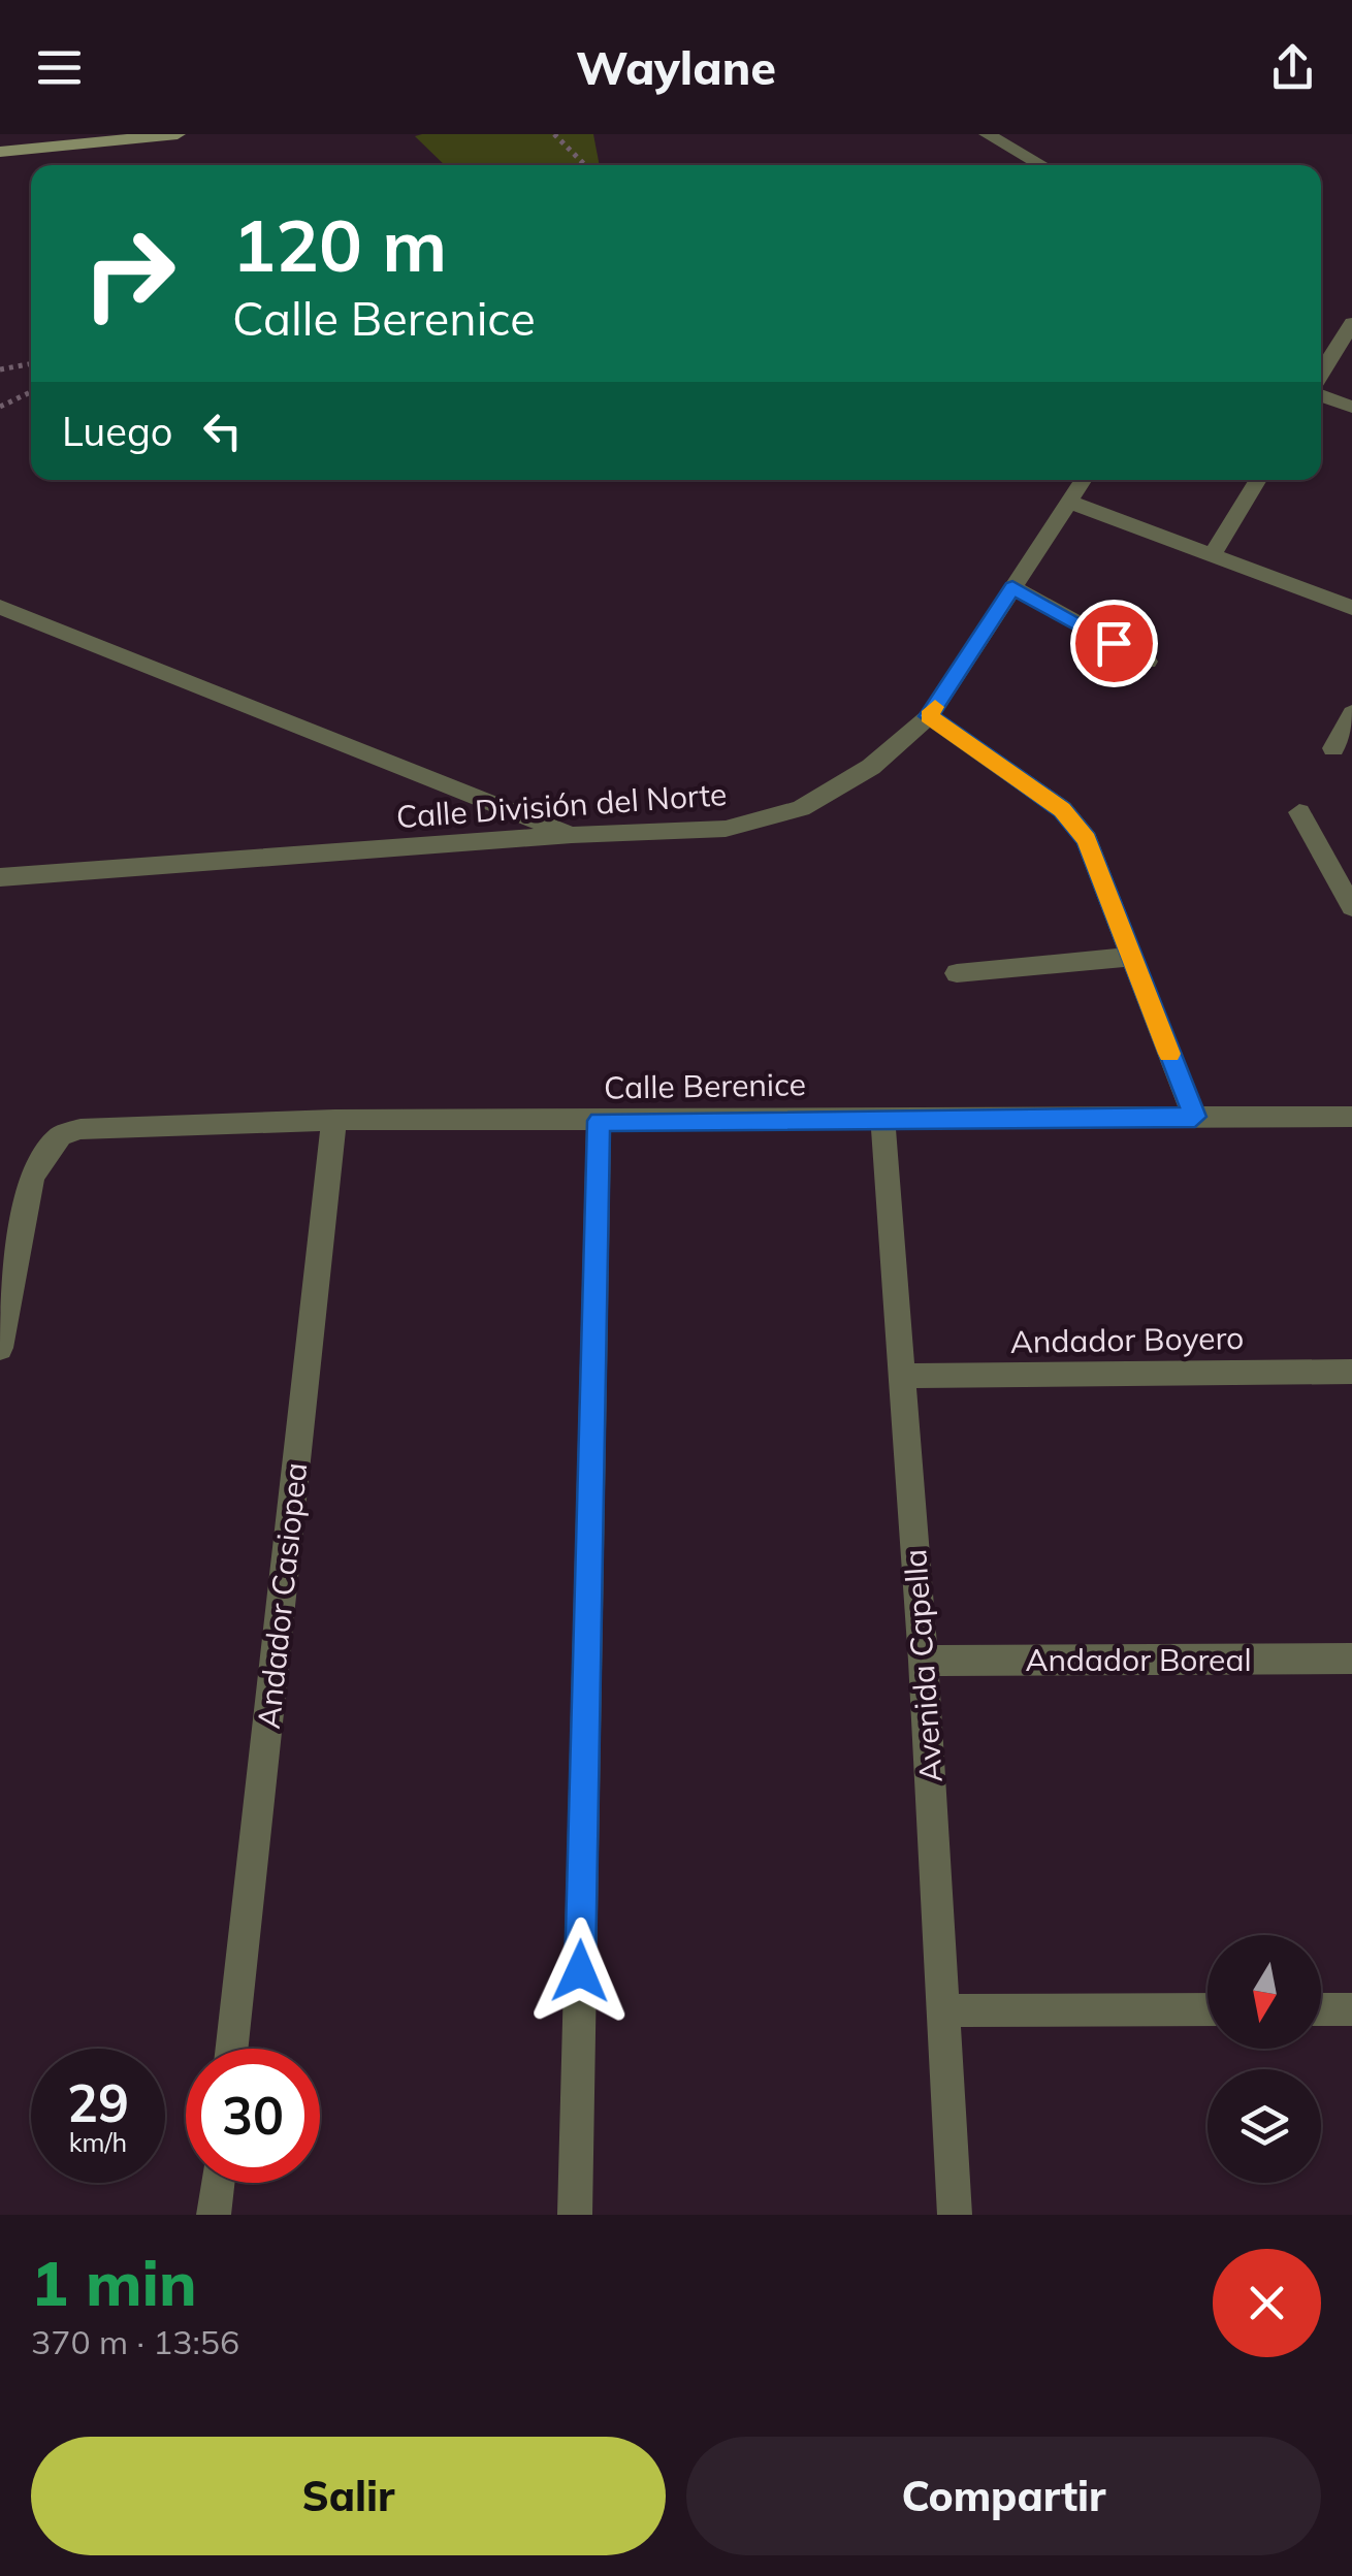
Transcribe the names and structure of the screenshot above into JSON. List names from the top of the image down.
{
  "streets": {
    "street": [
      "Calle División del Norte",
      "Calle Berenice",
      "Andador Boyero",
      "Andador Casiopea",
      "Andador Boreal",
      "Avenida Capella"
    ]
  },
  "crossings": [
    ["Calle Berenice", "Andador Casiopea"],
    ["Calle Berenice", "Avenida Capella"],
    ["Andador Boyero", "Avenida Capella"],
    ["Andador Boreal", "Avenida Capella"]
  ],
  "north": "bottom",
  "page": {
    "header": "Waylane",
    "turn": ["120 m", "Calle Berenice"],
    "then": "Luego",
    "speed": "29 km/h",
    "limit": "30",
    "heading": ["1 min", "370 m · 13:56"],
    "buttons": ["Salir", "Compartir"]
  }
}
